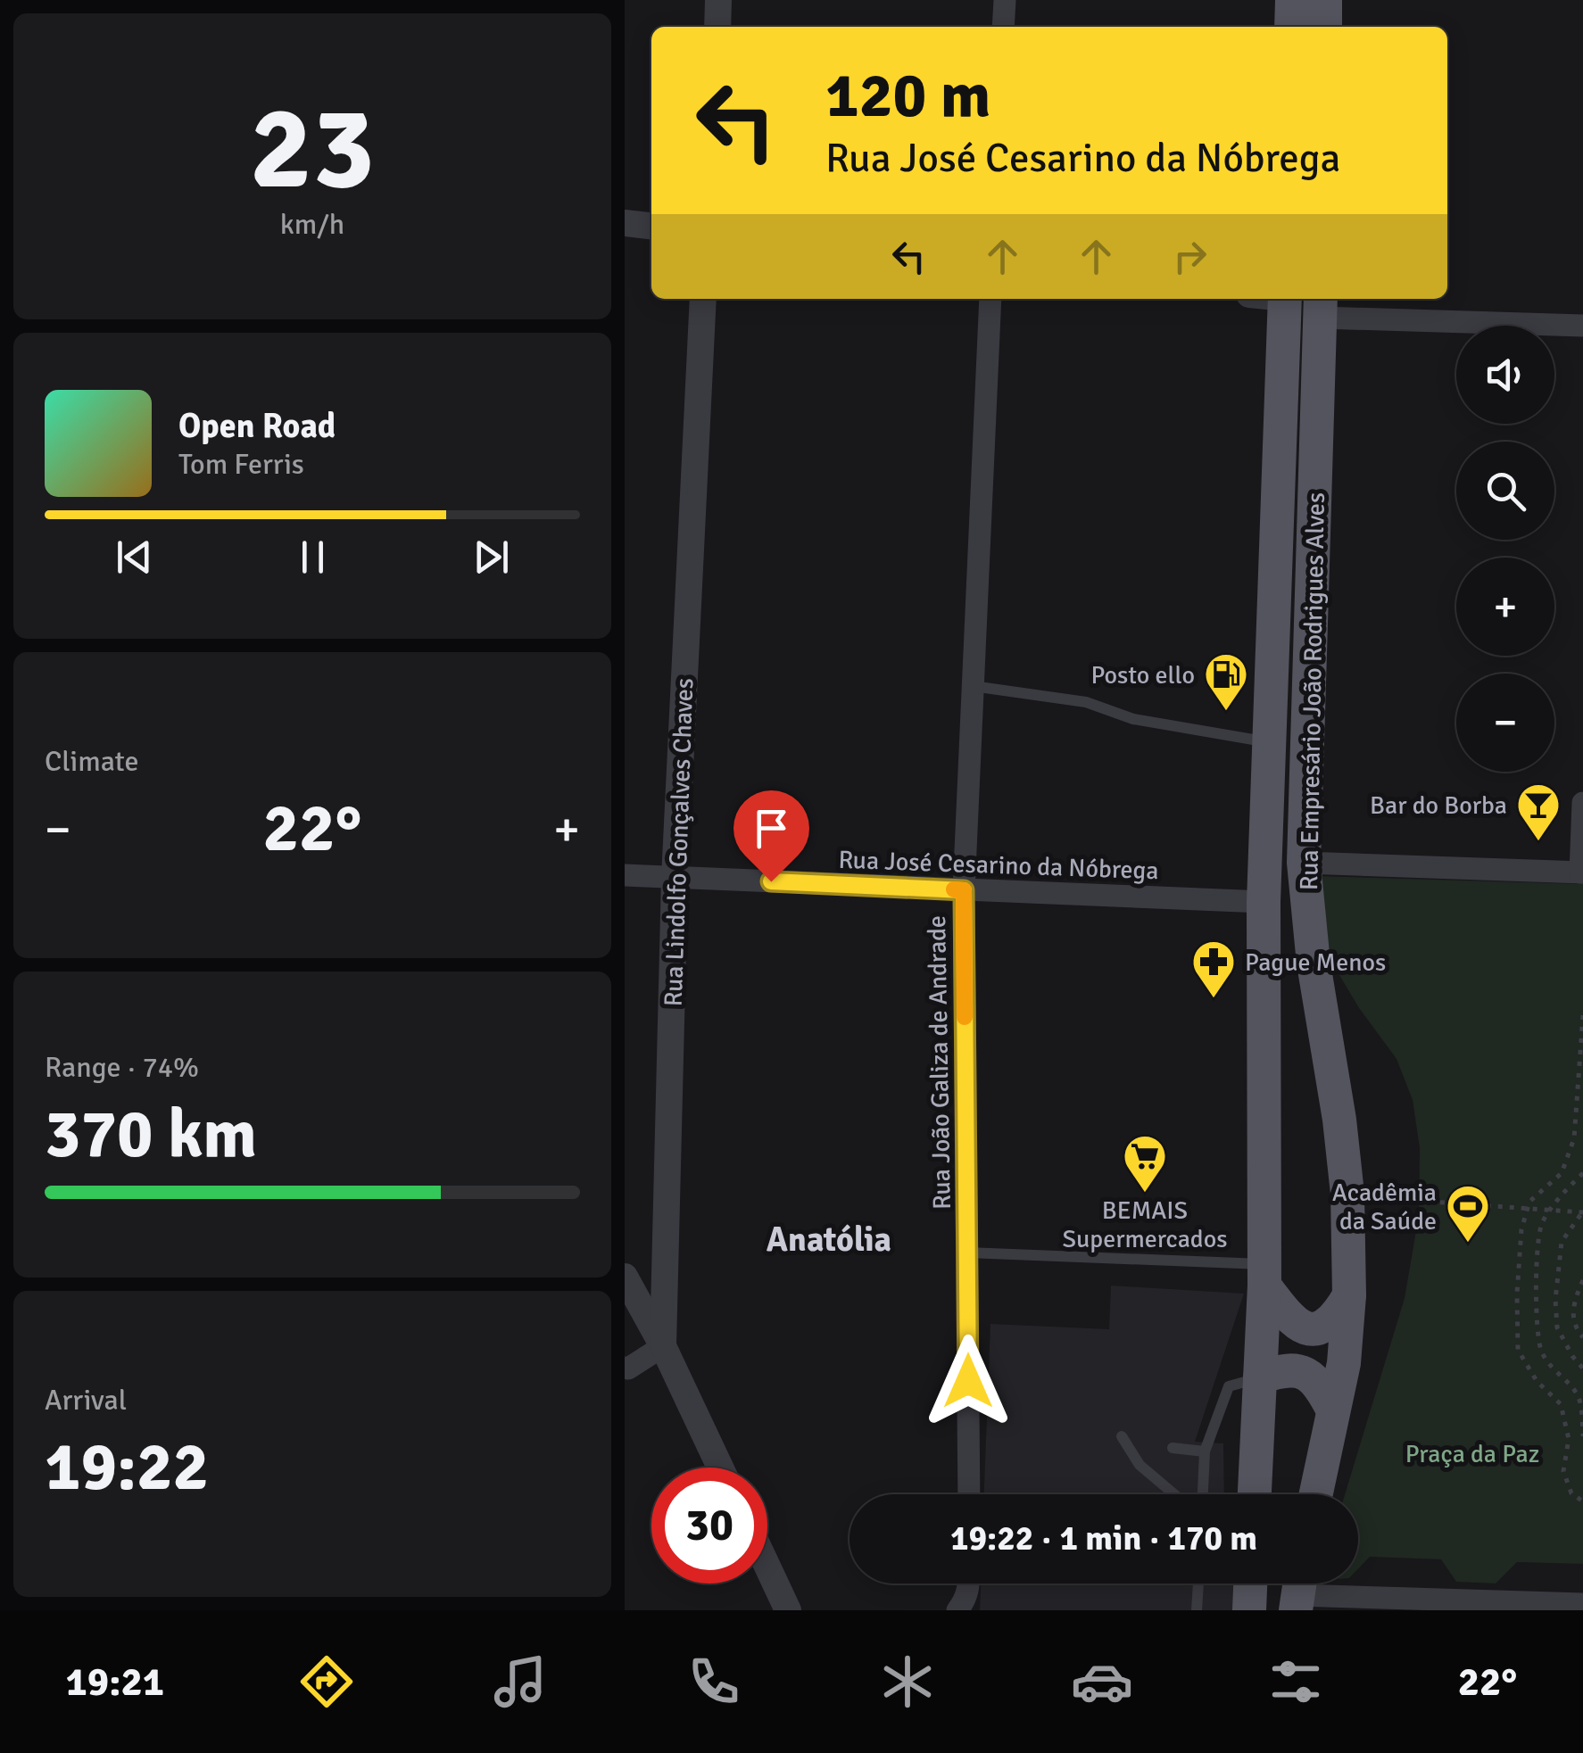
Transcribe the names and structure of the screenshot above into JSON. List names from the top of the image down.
{
  "streets": {
    "main road": ["Rua Empresário João Rodrigues Alves"],
    "street": ["Rua Lindolfo Gonçalves Chaves", "Rua José Cesarino da Nóbrega", "Rua João Galiza de Andrade"]
  },
  "crossings": [
    ["Rua Empresário João Rodrigues Alves", "Rua José Cesarino da Nóbrega"],
    ["Rua Lindolfo Gonçalves Chaves", "Rua José Cesarino da Nóbrega"],
    ["Rua José Cesarino da Nóbrega", "Rua João Galiza de Andrade"]
  ],
  "districts": ["Anatólia"],
  "parks": ["Praça da Paz"],
  "places": {
    "fuel station": ["Posto ello"],
    "bar": ["Bar do Borba"],
    "pharmacy": ["Pague Menos"],
    "supermarket": ["BEMAIS Supermercados"],
    "sports": ["Acadêmia da Saúde"]
  },
  "page": {
    "tile": [
      ["23", "km/h"],
      "Climate",
      ["Range · 74%", "370 km"],
      ["Arrival", "19:22"]
    ],
    "turn": ["120 m", "Rua José Cesarino da Nóbrega"],
    "map_buttons": ["+", "−"],
    "song": ["Open Road", "Tom Ferris"],
    "heat": ["−", "22°", "+"],
    "limit": "30",
    "trip": "19:22 · 1 min · 170 m",
    "tabs": ["19:21", "22°"]
  }
}
